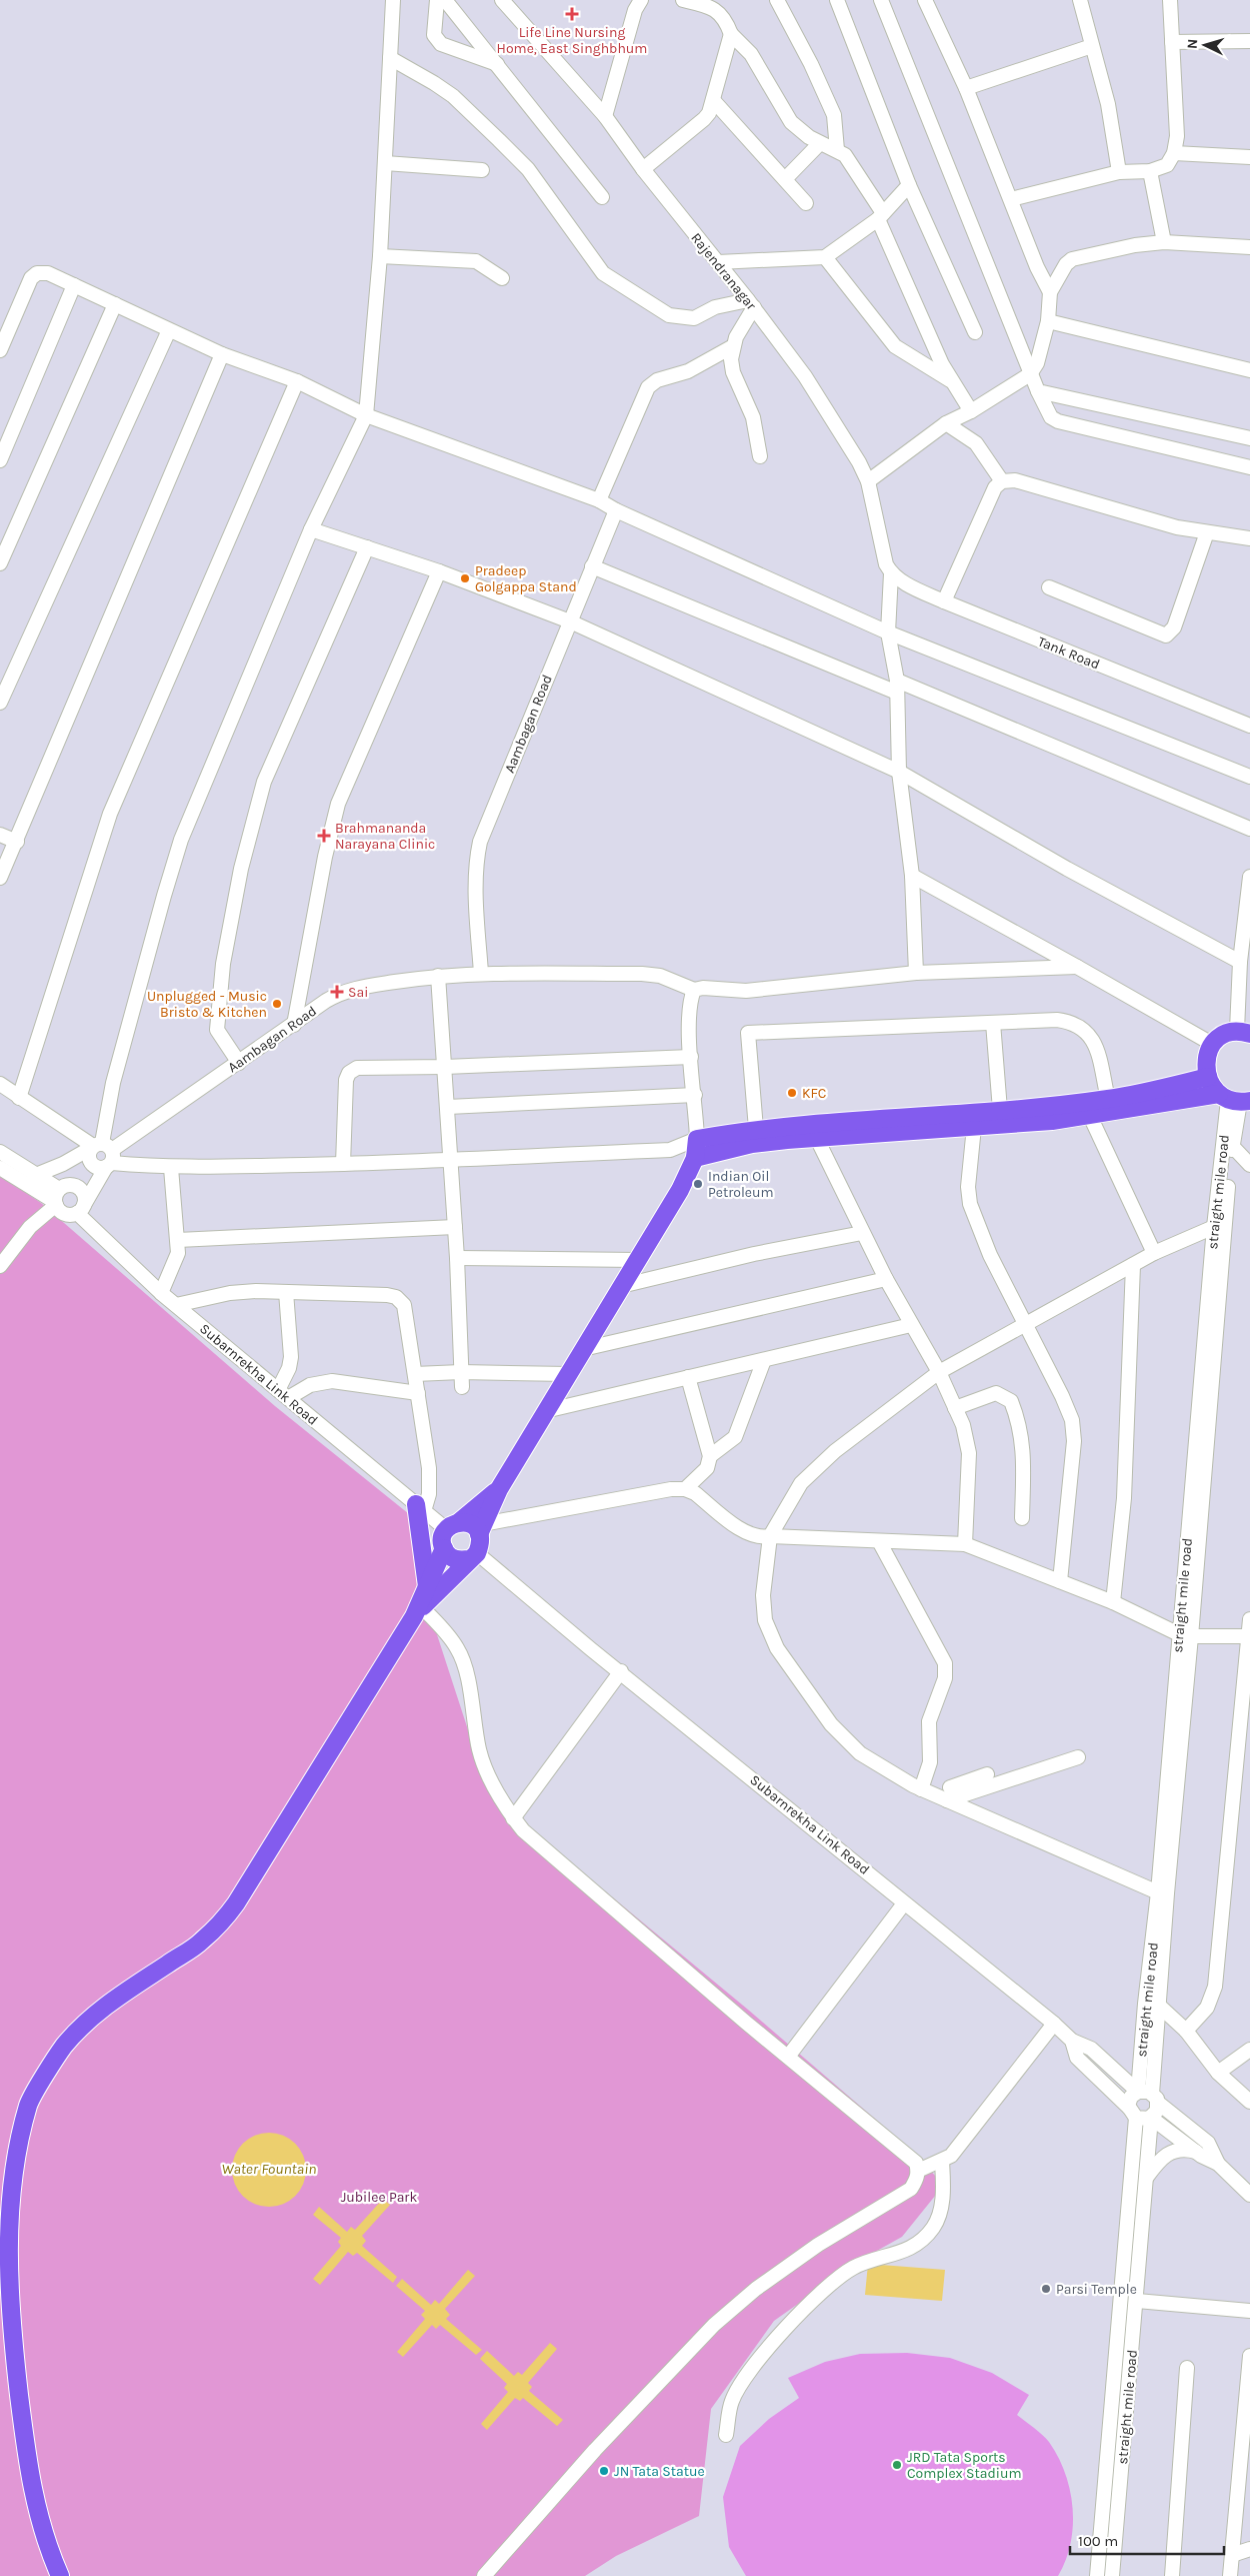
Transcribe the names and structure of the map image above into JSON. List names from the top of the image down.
{
  "streets": {
    "street": [
      "Rajendranagar",
      "Tank Road",
      "Aambagan Road",
      "straight mile road",
      "Subarnrekha Link Road"
    ]
  },
  "crossings": [
    ["Rajendranagar", "Tank Road"],
    ["Aambagan Road", "Subarnrekha Link Road"],
    ["straight mile road", "Subarnrekha Link Road"]
  ],
  "water": ["Water Fountain"],
  "parks": ["Jubilee Park"],
  "places": {
    "health": ["Life Line Nursing Home, East Singhbhum", "Brahmananda Narayana Clinic", "Sai"],
    "other": [
      "Pradeep Golgappa Stand",
      "Unplugged - Music Bristo & Kitchen",
      "KFC",
      "Indian Oil Petroleum",
      "Parsi Temple",
      "JRD Tata Sports Complex Stadium",
      "JN Tata Statue"
    ]
  },
  "scale_bar": "100 m",
  "north": "left"
}
